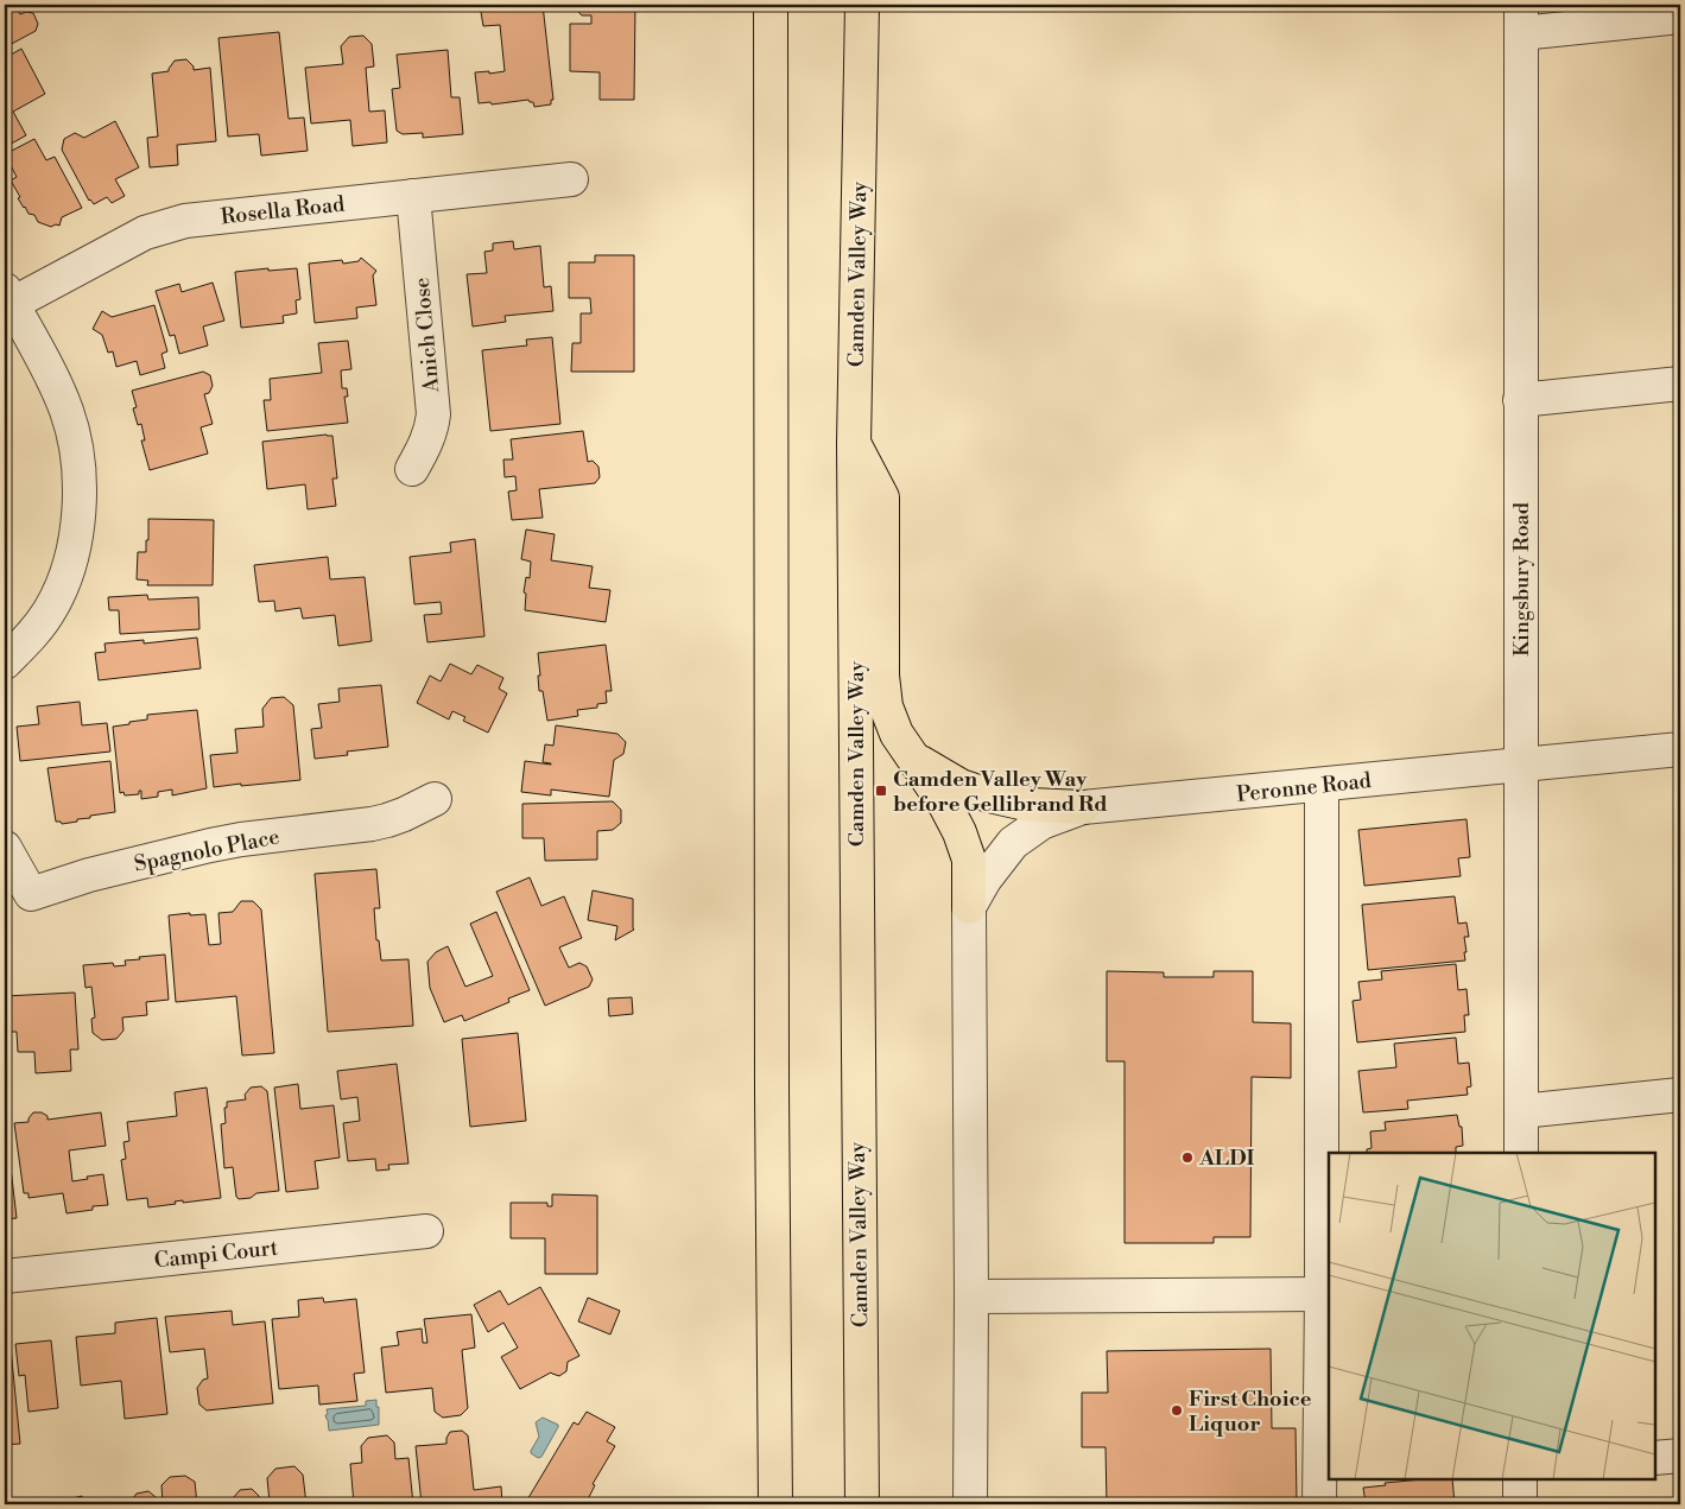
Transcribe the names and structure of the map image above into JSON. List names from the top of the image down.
{
  "streets": {
    "main road": ["Camden Valley Way"],
    "street": [
      "Rosella Road",
      "Anich Close",
      "Kingsbury Road",
      "Peronne Road",
      "Spagnolo Place",
      "Campi Court"
    ]
  },
  "crossings": [
    ["Rosella Road", "Anich Close"],
    ["Kingsbury Road", "Peronne Road"]
  ],
  "places": {
    "transit": ["Camden Valley Way before Gellibrand Rd"],
    "other": ["ALDI", "First Choice Liquor"]
  }
}
